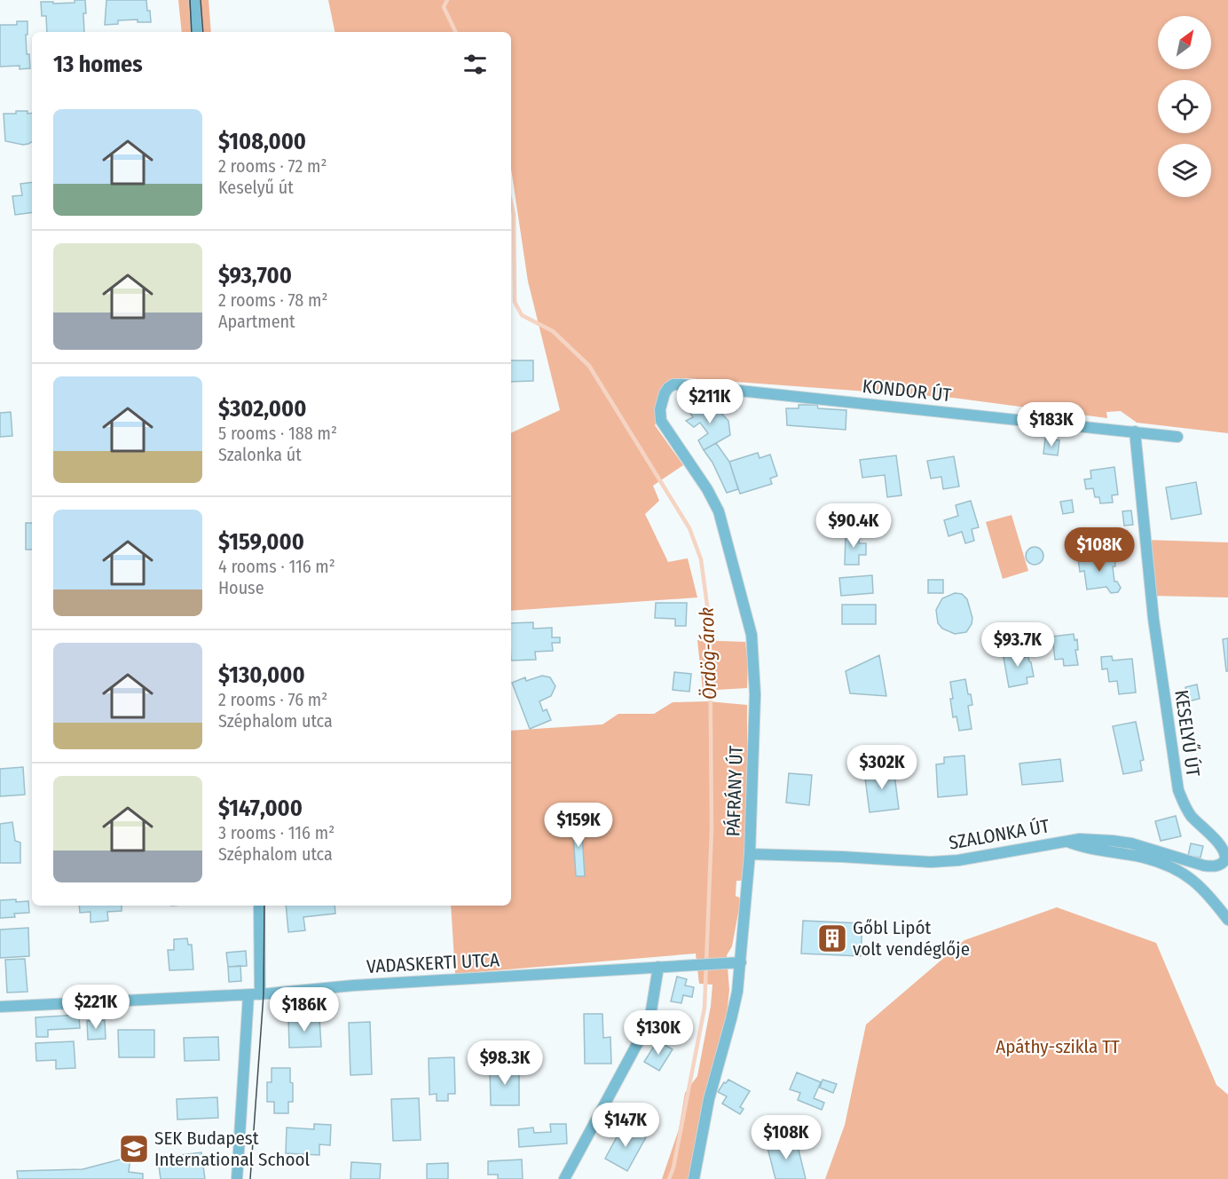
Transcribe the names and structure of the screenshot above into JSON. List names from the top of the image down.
{
  "streets": {
    "street": [
      "KONDOR ÚT",
      "KESELYŰ ÚT",
      "PÁFRÁNY ÚT",
      "SZALONKA ÚT",
      "VADASKERTI UTCA"
    ]
  },
  "crossings": [
    ["KONDOR ÚT", "KESELYŰ ÚT"],
    ["KONDOR ÚT", "PÁFRÁNY ÚT"],
    ["KESELYŰ ÚT", "SZALONKA ÚT"],
    ["PÁFRÁNY ÚT", "SZALONKA ÚT"],
    ["PÁFRÁNY ÚT", "VADASKERTI UTCA"]
  ],
  "water": ["Ördög-árok"],
  "parks": ["Apáthy-szikla TT"],
  "places": {
    "building": ["Gőbl Lipót volt vendéglője"],
    "school or university": ["SEK Budapest International School"]
  },
  "north": "top right",
  "page": {
    "heading": "13 homes",
    "list": [
      {
        "name": "$108,000",
        "note": "2 rooms · 72 m² · Keselyű út"
      },
      {
        "name": "$93,700",
        "note": "2 rooms · 78 m² · Apartment"
      },
      {
        "name": "$302,000",
        "note": "5 rooms · 188 m² · Szalonka út"
      },
      {
        "name": "$159,000",
        "note": "4 rooms · 116 m² · House"
      },
      {
        "name": "$130,000",
        "note": "2 rooms · 76 m² · Széphalom utca"
      },
      {
        "name": "$147,000",
        "note": "3 rooms · 116 m² · Széphalom utca"
      }
    ],
    "price": [
      "$211K",
      "$183K",
      "$90.4K",
      "$108K",
      "$93.7K",
      "$302K",
      "$159K",
      "$221K",
      "$186K",
      "$130K",
      "$98.3K",
      "$147K",
      "$108K"
    ]
  }
}
